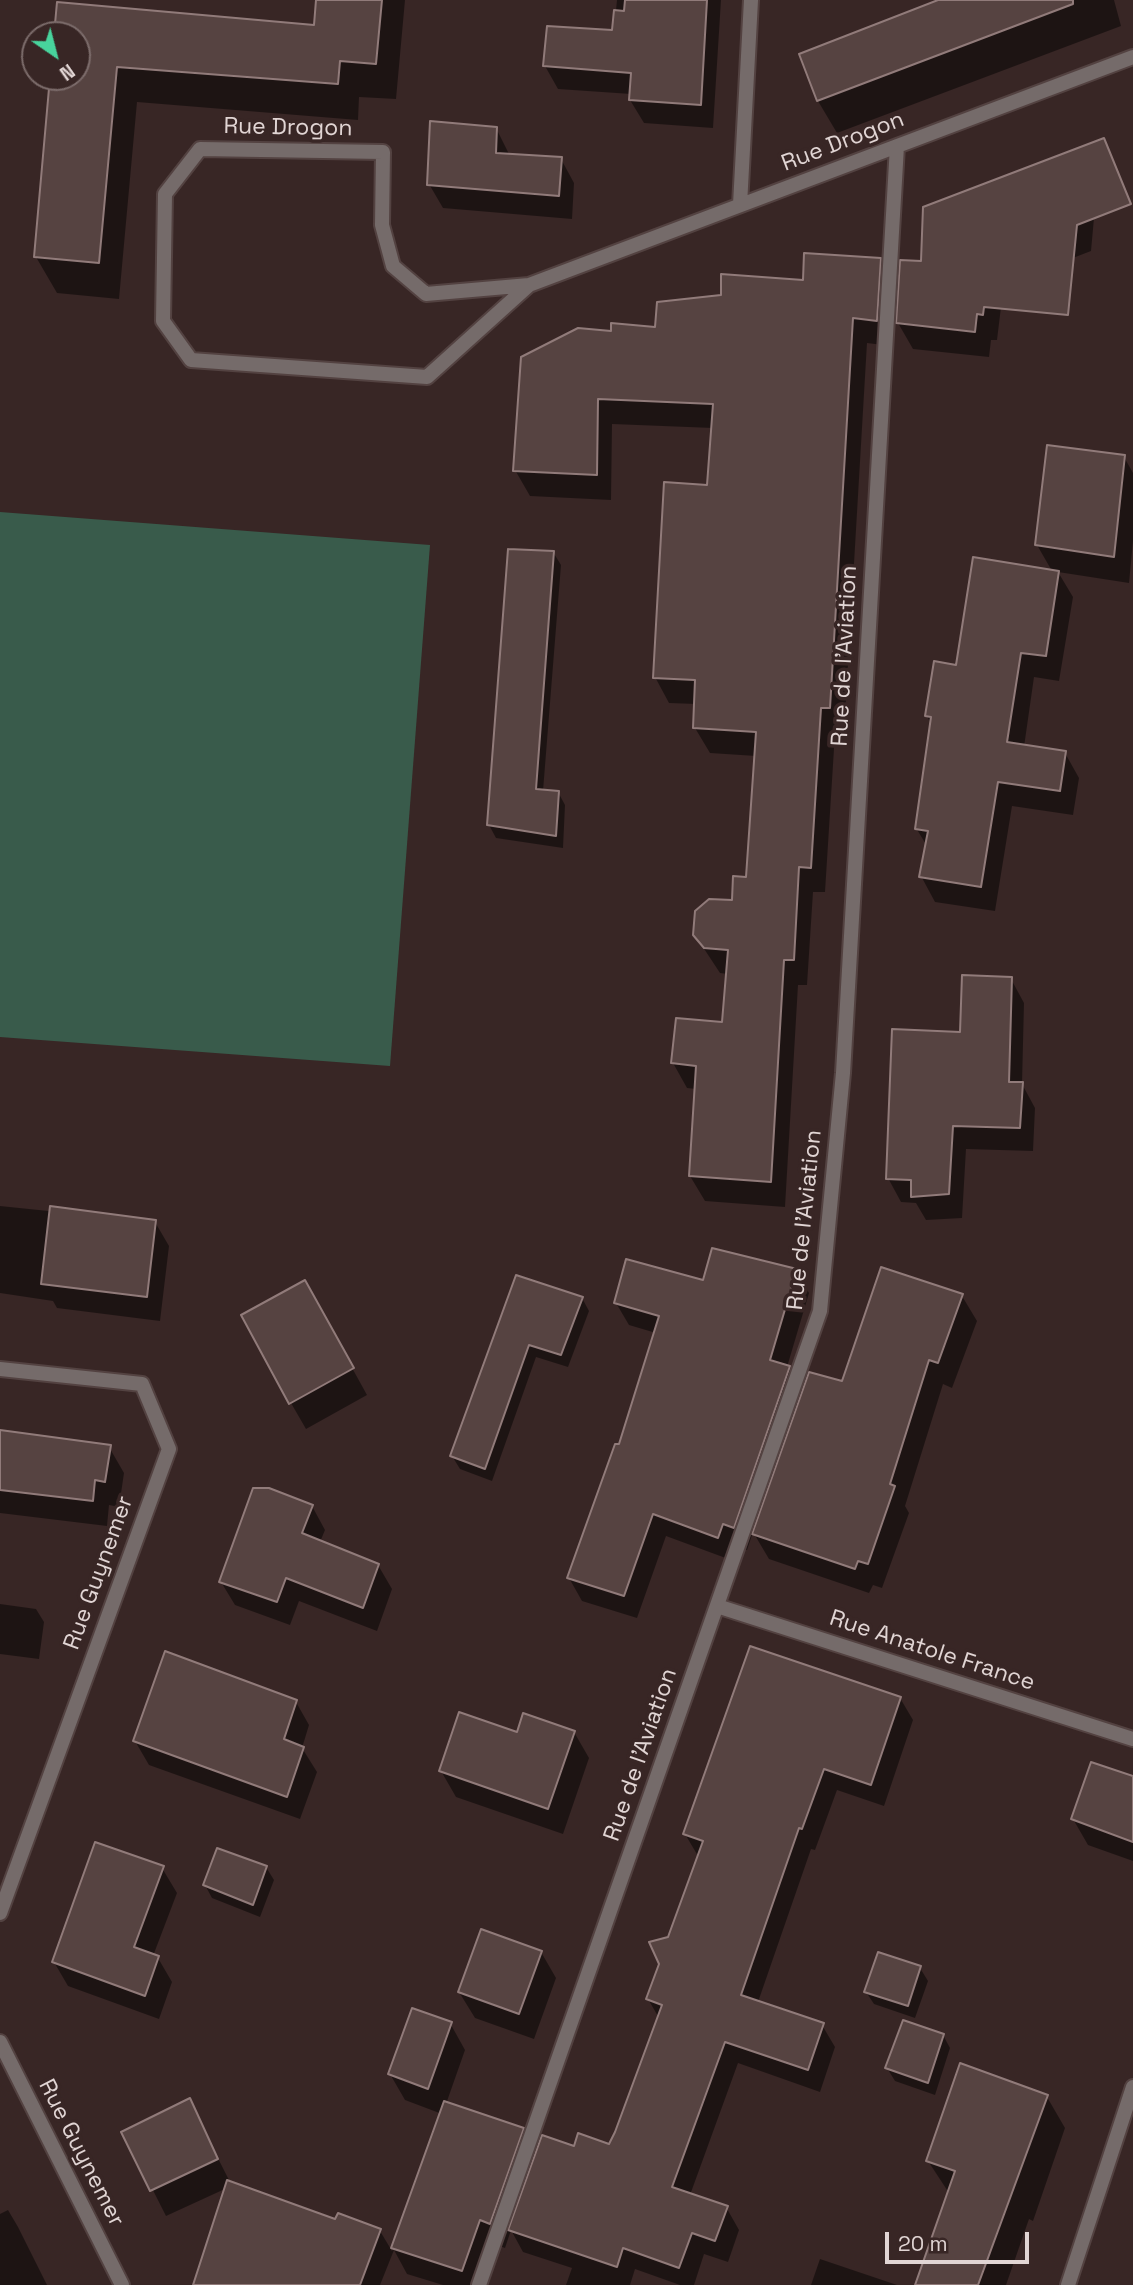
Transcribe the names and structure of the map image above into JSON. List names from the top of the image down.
{
  "streets": {
    "street": [
      "Rue Drogon",
      "Rue de l'Aviation",
      "Rue Guynemer",
      "Rue Anatole France"
    ]
  },
  "crossings": [
    ["Rue Drogon", "Rue de l'Aviation"],
    ["Rue de l'Aviation", "Rue Anatole France"]
  ],
  "scale_bar": "20 m",
  "north": "bottom right"
}
